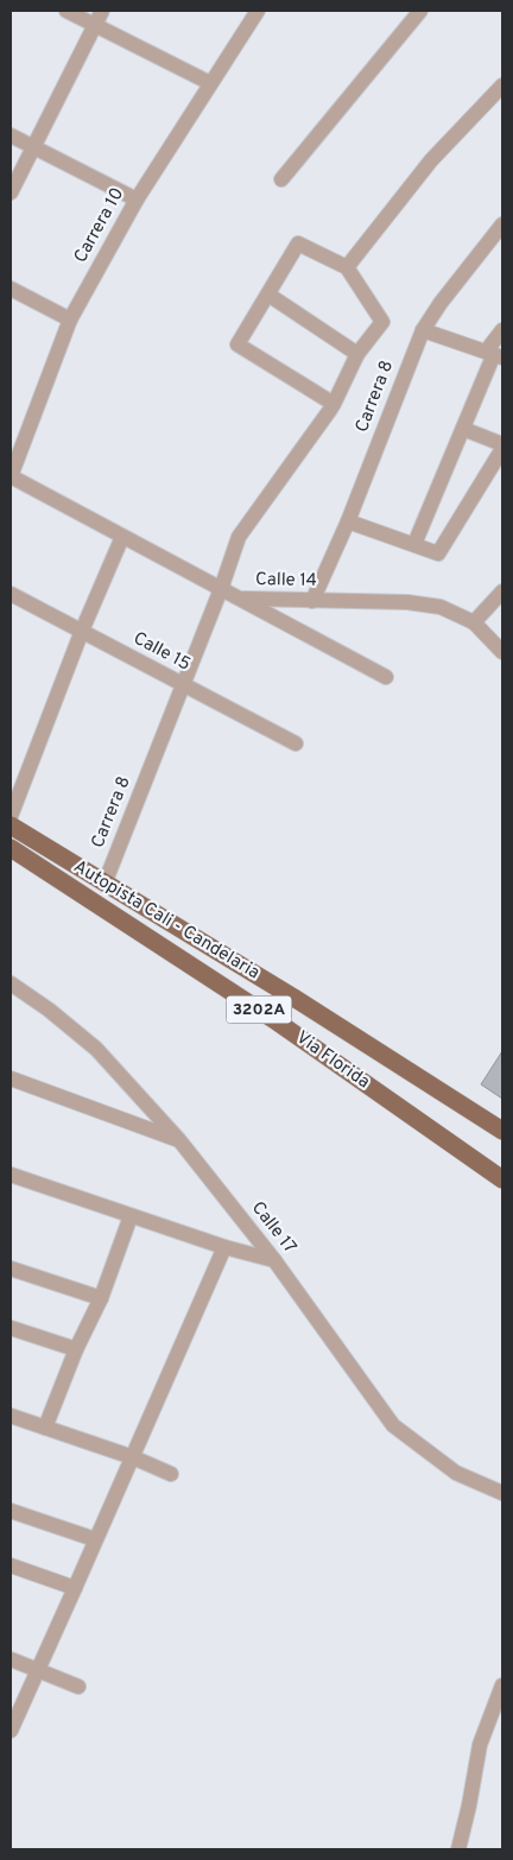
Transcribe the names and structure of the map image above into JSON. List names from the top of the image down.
{
  "streets": {
    "main road": ["Autopista Cali - Candelaria", "3202A", "Via Florida"],
    "street": [
      "Carrera 10",
      "Carrera 8",
      "Calle 14",
      "Calle 15",
      "Calle 17"
    ]
  },
  "crossings": [
    ["Carrera 10", "Calle 14"],
    ["Carrera 8", "Calle 14"],
    ["Carrera 8", "Calle 15"],
    ["Carrera 8", "Autopista Cali - Candelaria"]
  ]
}
